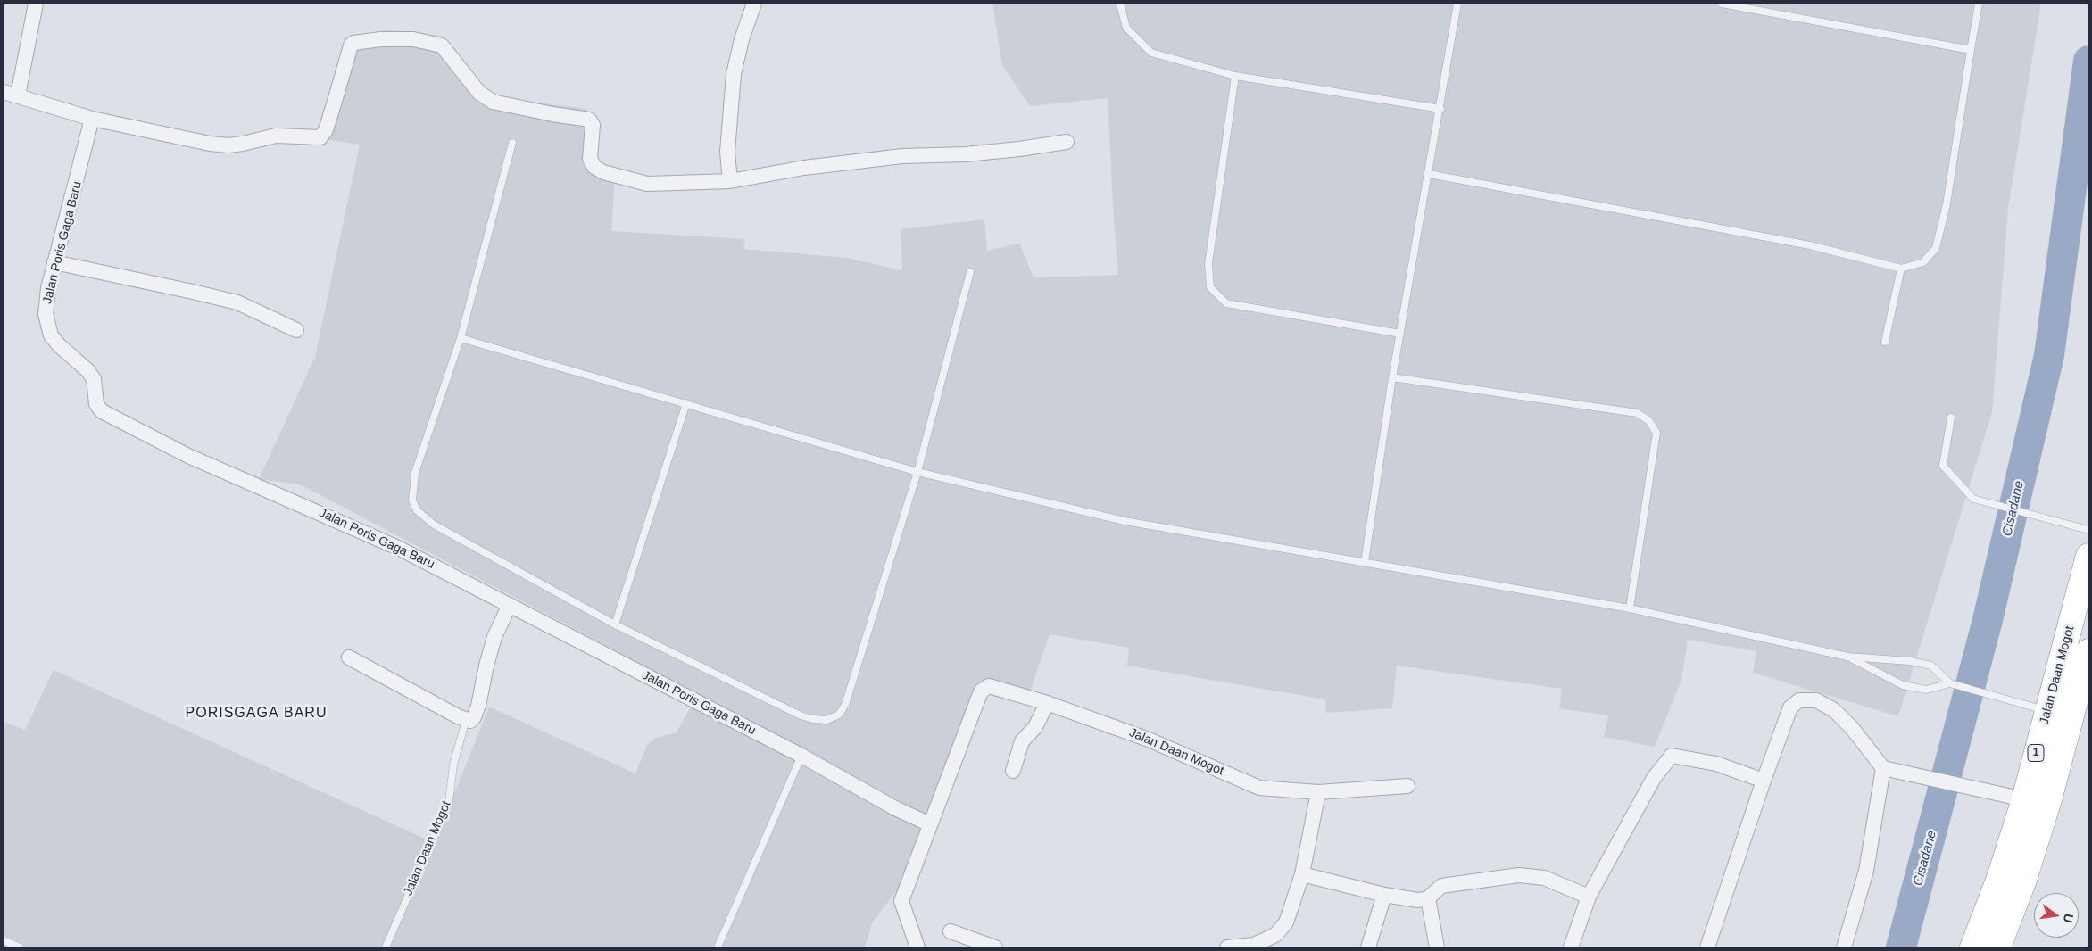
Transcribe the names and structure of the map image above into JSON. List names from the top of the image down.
{
  "streets": {
    "highway": ["Jalan Daan Mogot", "1"],
    "street": ["Jalan Poris Gaga Baru"]
  },
  "crossings": [
    ["Jalan Poris Gaga Baru", "Jalan Daan Mogot"]
  ],
  "districts": ["PORISGAGA BARU"],
  "water": ["Cisadane"],
  "north": "right"
}
